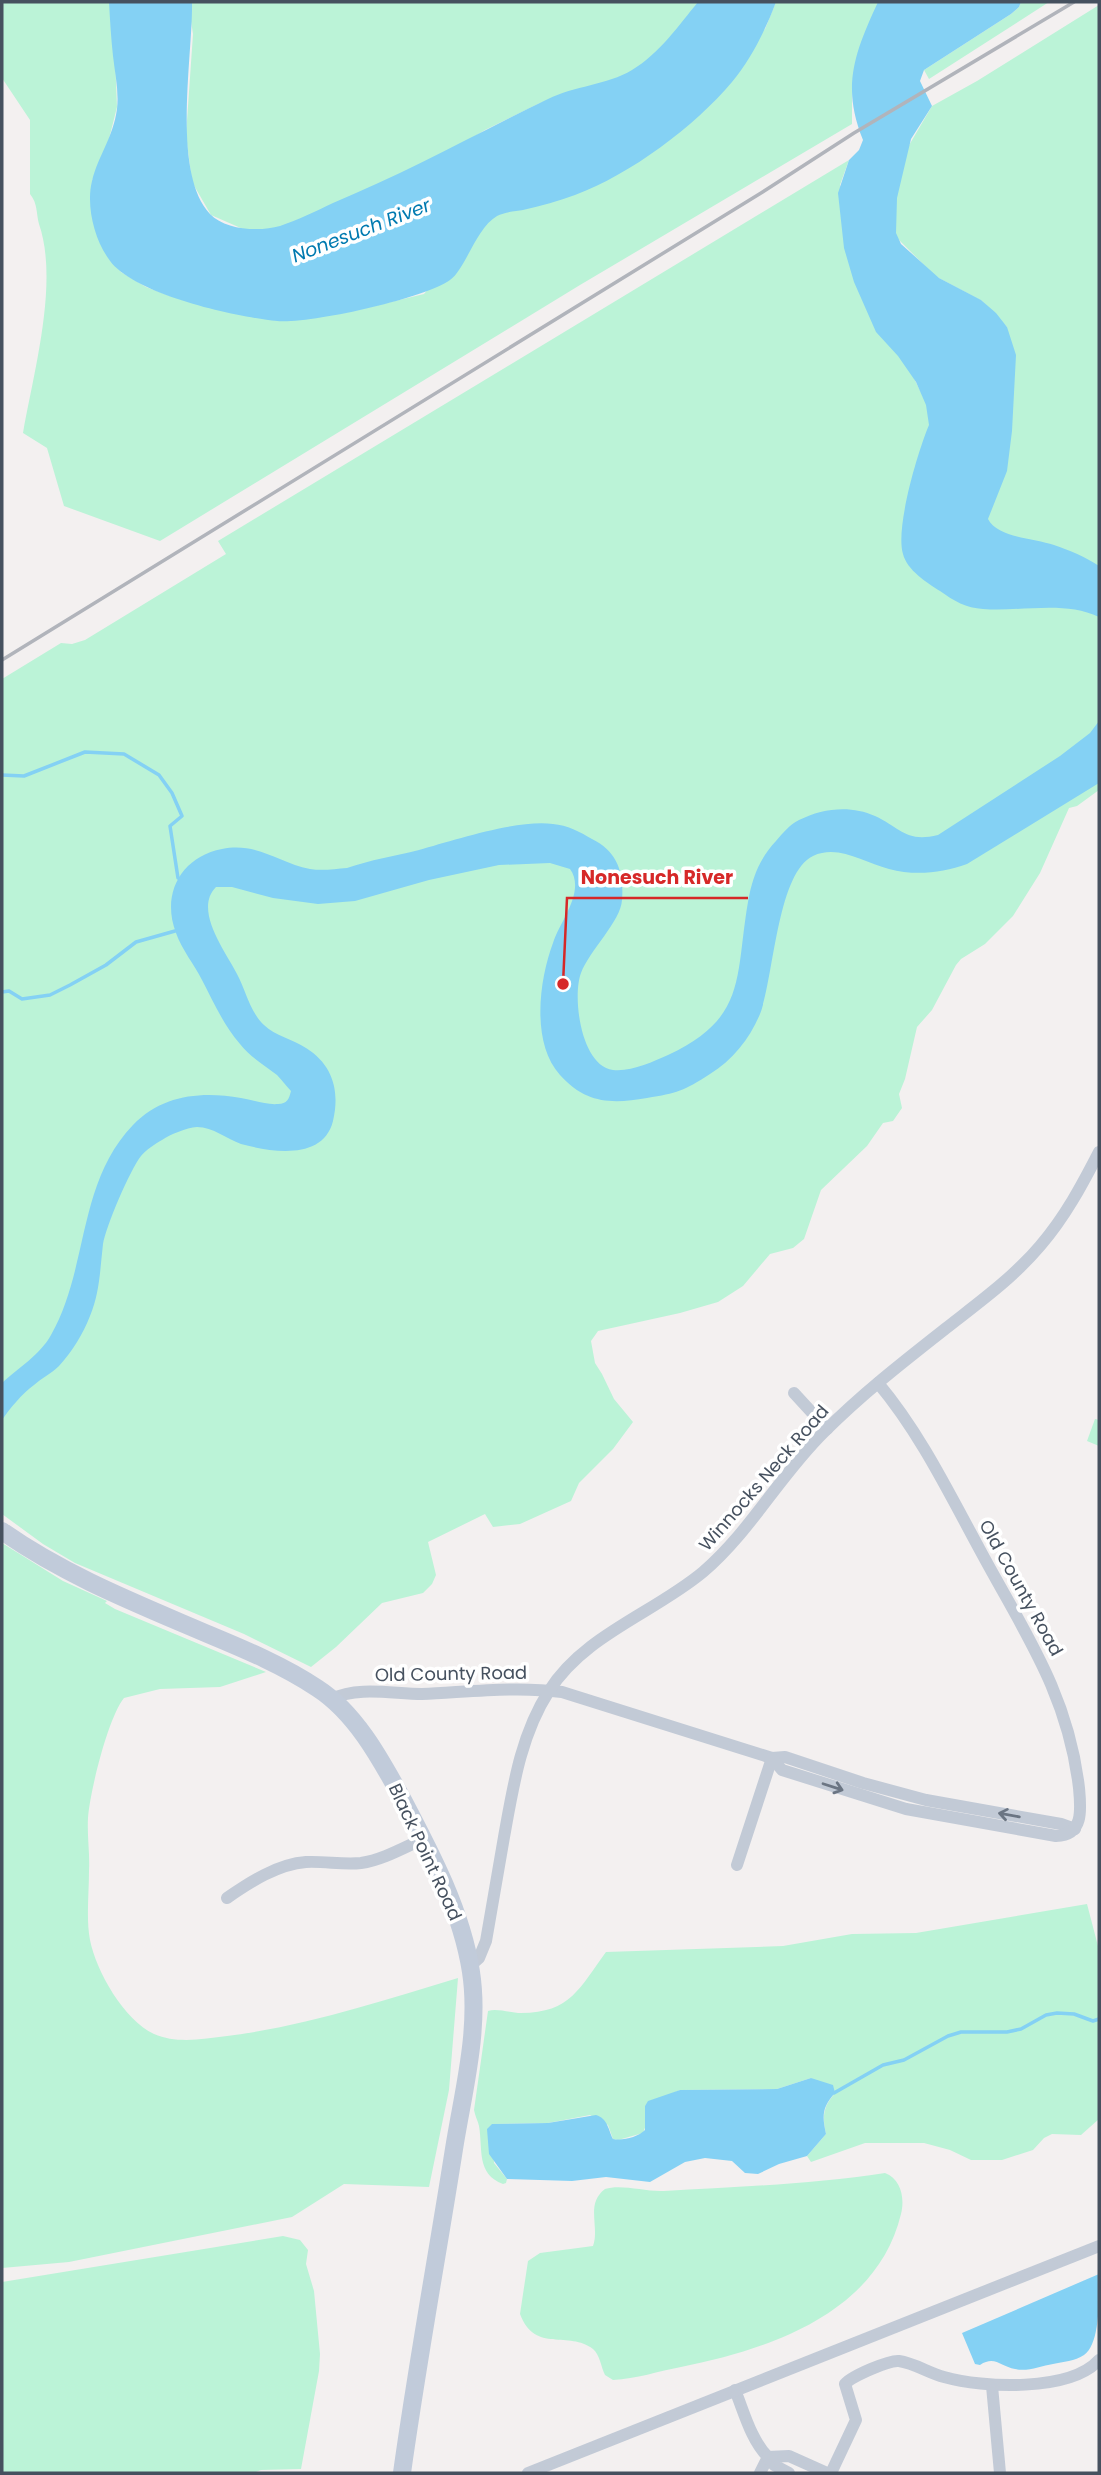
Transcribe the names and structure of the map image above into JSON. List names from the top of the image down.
{
  "streets": {
    "main road": ["Black Point Road"],
    "street": ["Winnocks Neck Road", "Old County Road"]
  },
  "crossings": [
    ["Winnocks Neck Road", "Old County Road"],
    ["Winnocks Neck Road", "Black Point Road"],
    ["Old County Road", "Black Point Road"]
  ],
  "water": ["Nonesuch River"],
  "places": ["Nonesuch River"]
}
